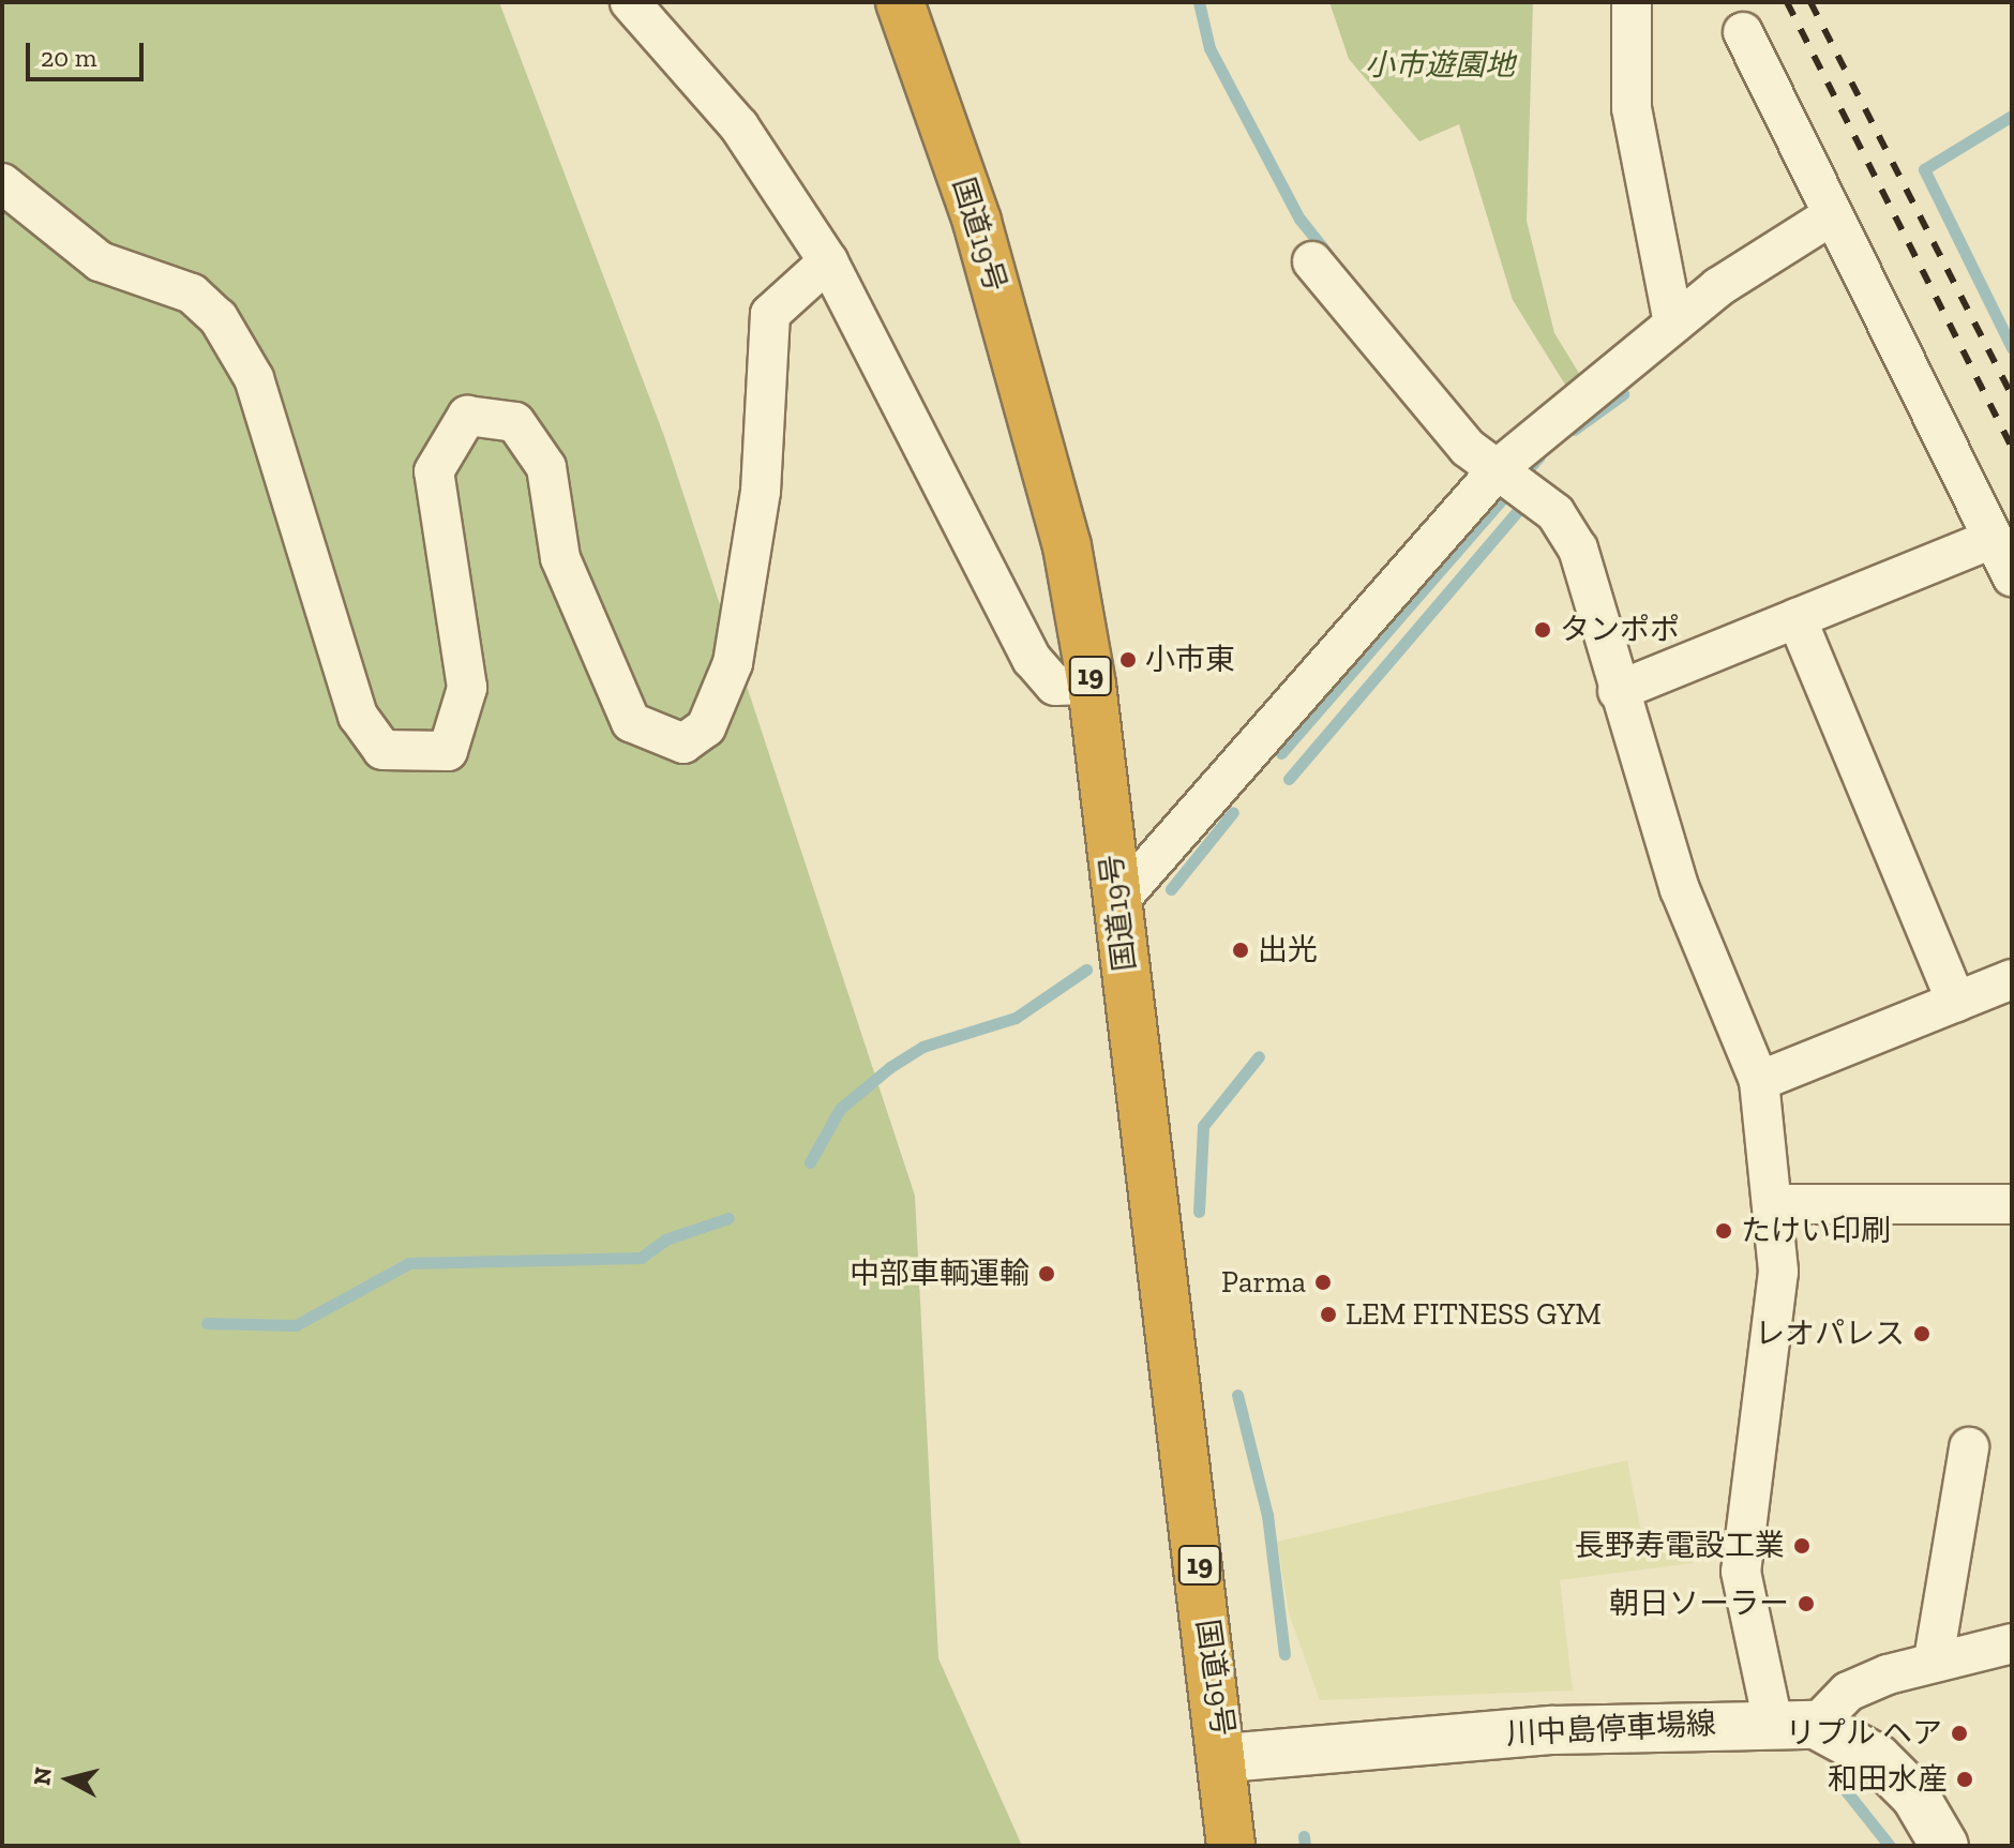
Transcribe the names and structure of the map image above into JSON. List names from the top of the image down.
{
  "streets": {
    "highway": ["国道19号", "19"],
    "main road": ["川中島停車場線"]
  },
  "crossings": [
    ["国道19号", "川中島停車場線"]
  ],
  "parks": ["小市遊園地"],
  "places": [
    "タンポポ",
    "小市東",
    "出光",
    "たけい印刷",
    "中部車輌運輸",
    "Parma",
    "LEM FITNESS GYM",
    "レオパレス",
    "長野寿電設工業",
    "朝日ソーラー",
    "リプル ヘア",
    "和田水産"
  ],
  "scale_bar": "20 m",
  "north": "left"
}
